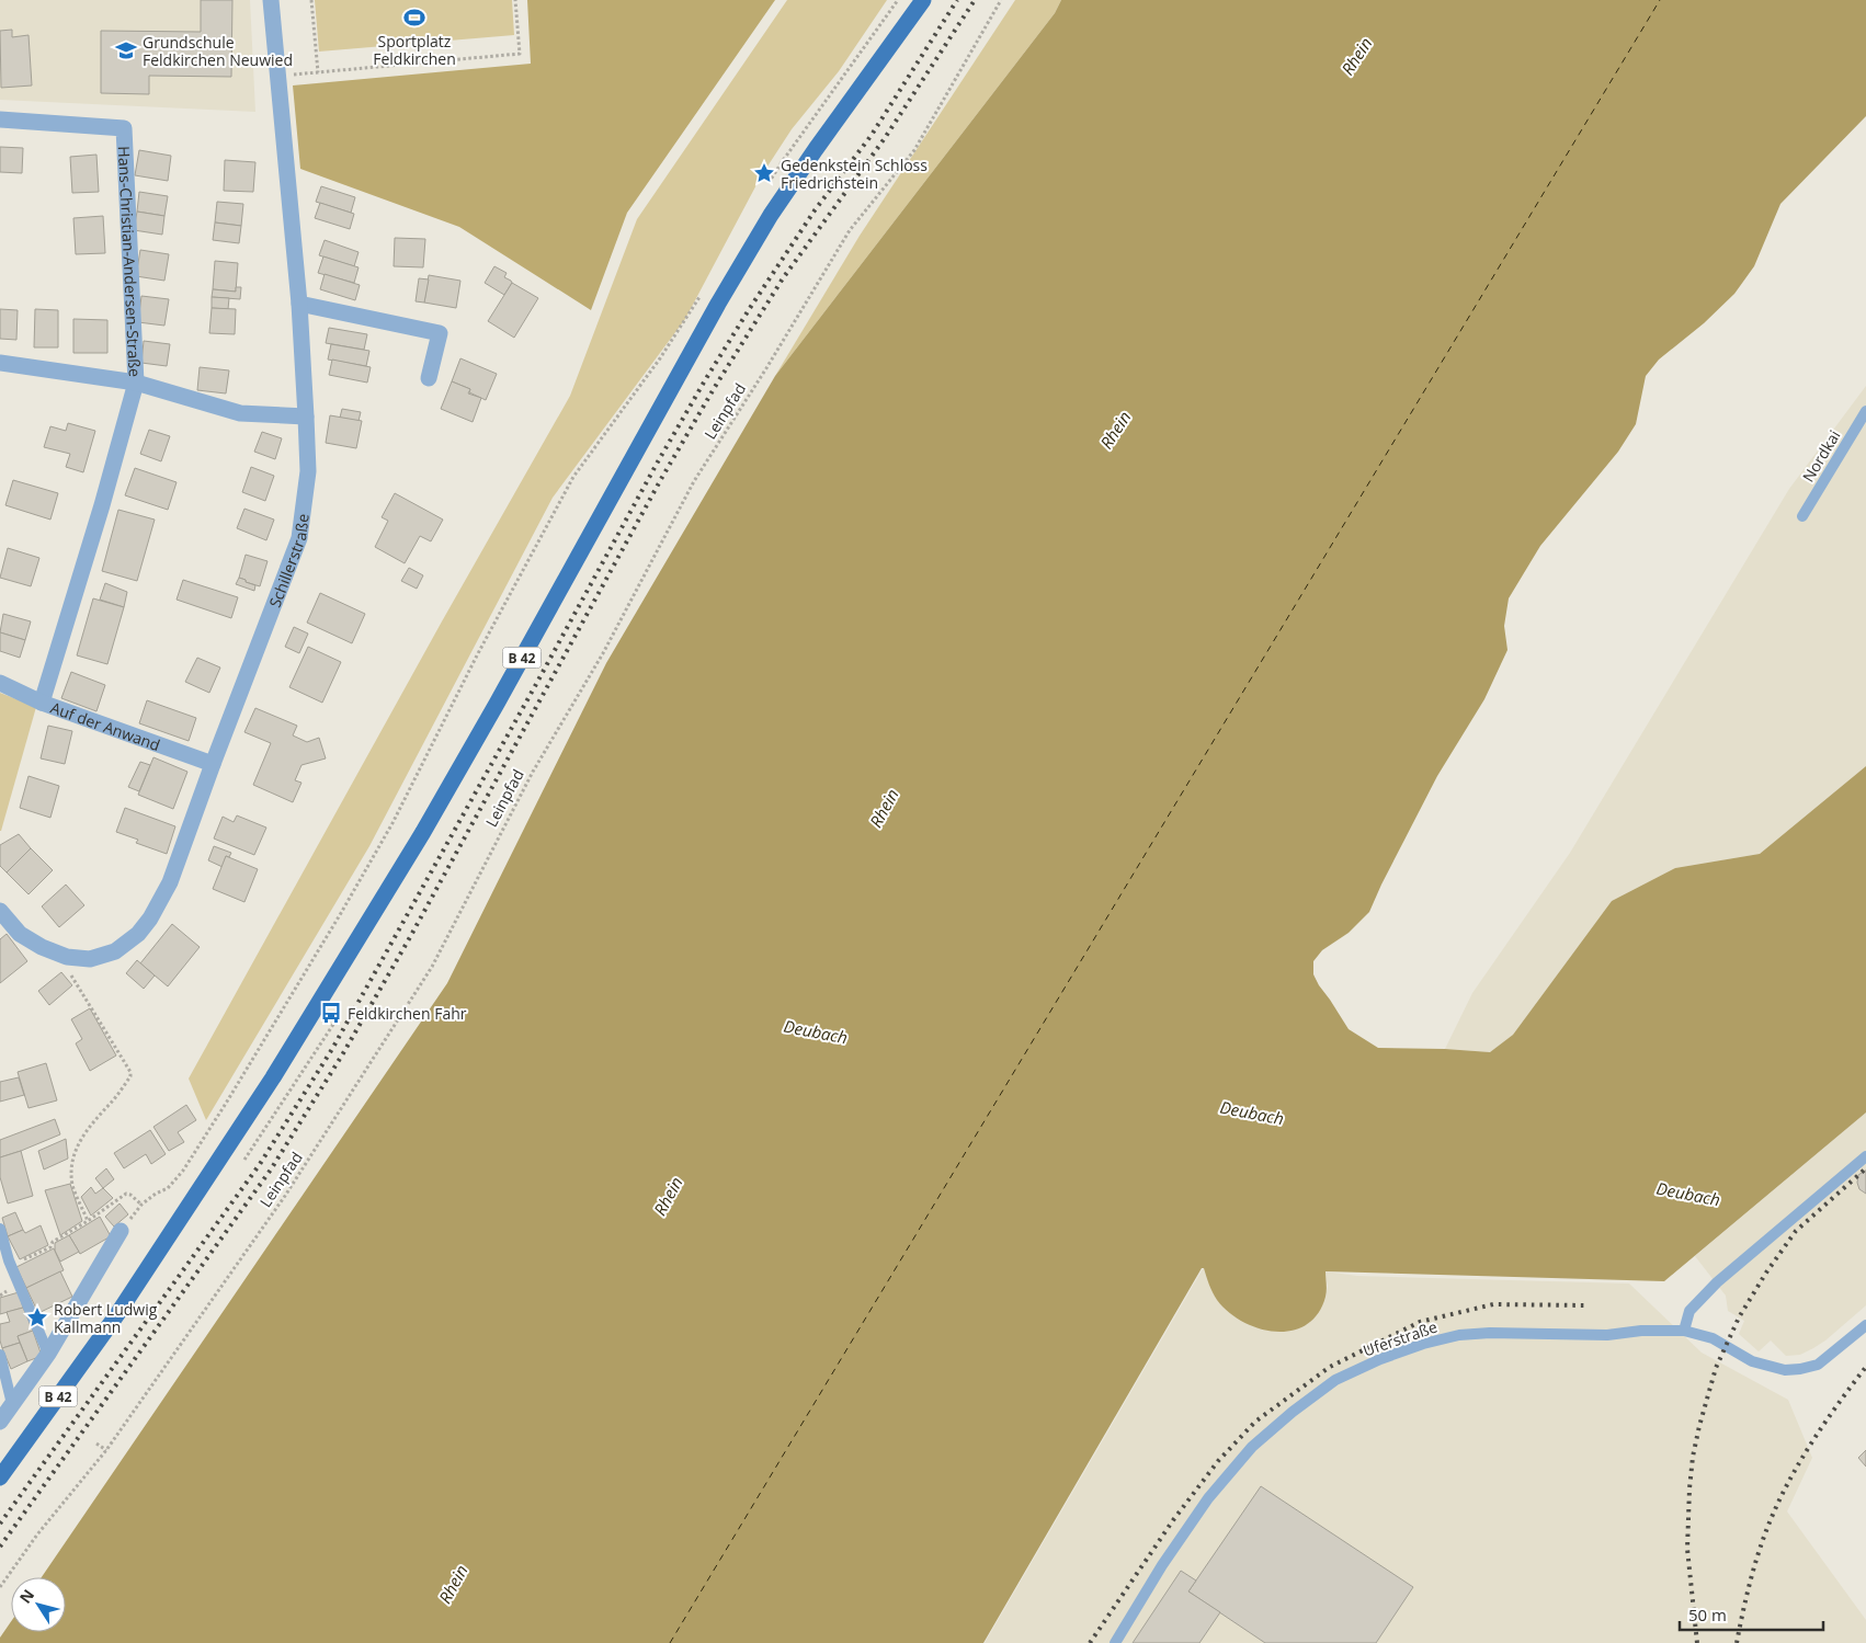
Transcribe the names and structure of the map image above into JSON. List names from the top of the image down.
{
  "streets": {
    "main road": ["B 42"],
    "street": ["Hans-Christian-Andersen-Straße", "Schillerstraße", "Auf der Anwand"],
    "lane": ["Nordkai", "Uferstraße"],
    "path": ["Leinpfad"]
  },
  "crossings": [
    ["Hans-Christian-Andersen-Straße", "Auf der Anwand"],
    ["Schillerstraße", "Auf der Anwand"]
  ],
  "water": ["Rhein", "Deubach"],
  "places": {
    "sports": ["Sportplatz Feldkirchen"],
    "school or university": ["Grundschule Feldkirchen Neuwied"],
    "place": ["Gedenkstein Schloss Friedrichstein", "Robert Ludwig Kallmann"],
    "bus stop": ["Feldkirchen Fahr"]
  },
  "scale_bar": "50 m",
  "north": "top left"
}
